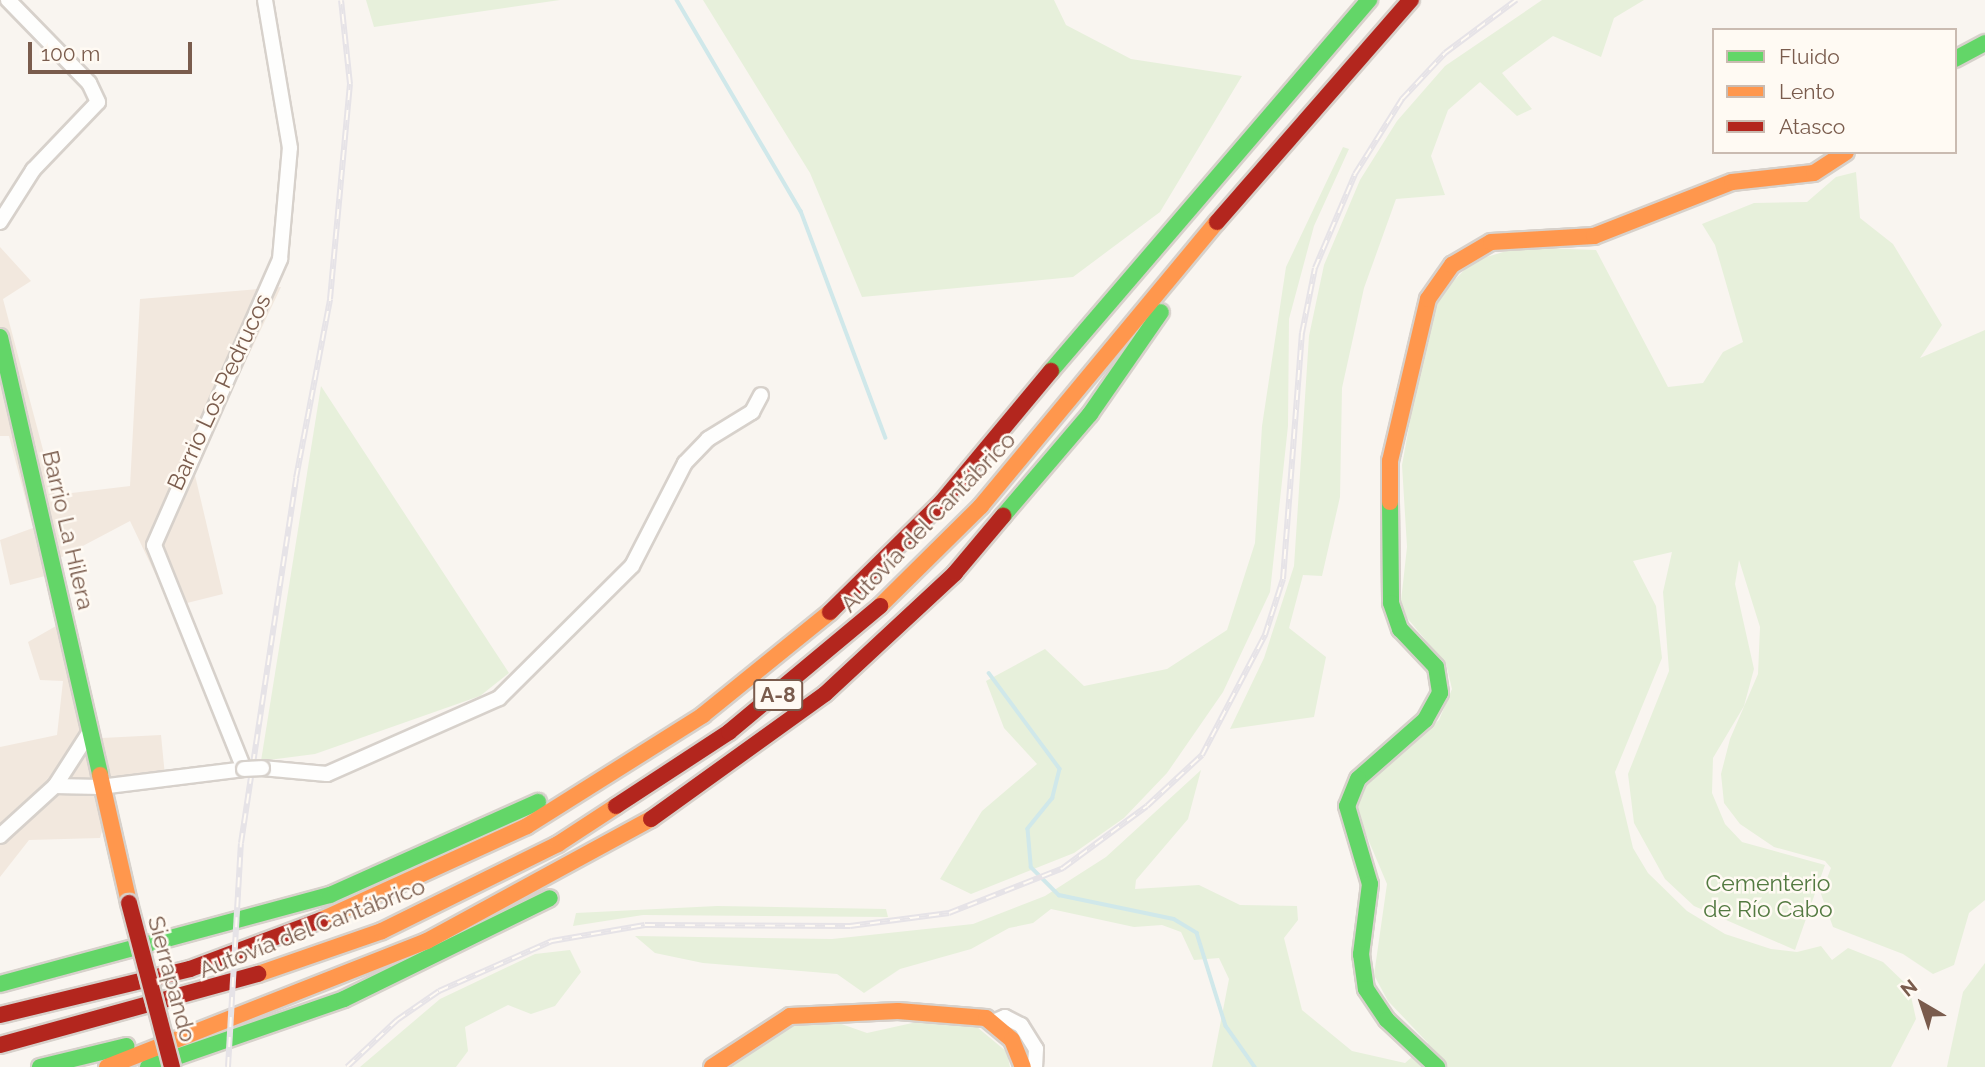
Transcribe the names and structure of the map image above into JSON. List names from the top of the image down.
{
  "streets": {
    "main road": [
      "Autovía del Cantábrico",
      "Barrio La Hilera",
      "A-8",
      "Sierrapando"
    ],
    "street": ["Barrio Los Pedrucos"]
  },
  "crossings": [
    ["Barrio La Hilera", "Sierrapando"]
  ],
  "parks": ["Cementerio de Río Cabo"],
  "legend": ["Fluido", "Lento", "Atasco"],
  "scale_bar": "100 m",
  "north": "top left"
}
